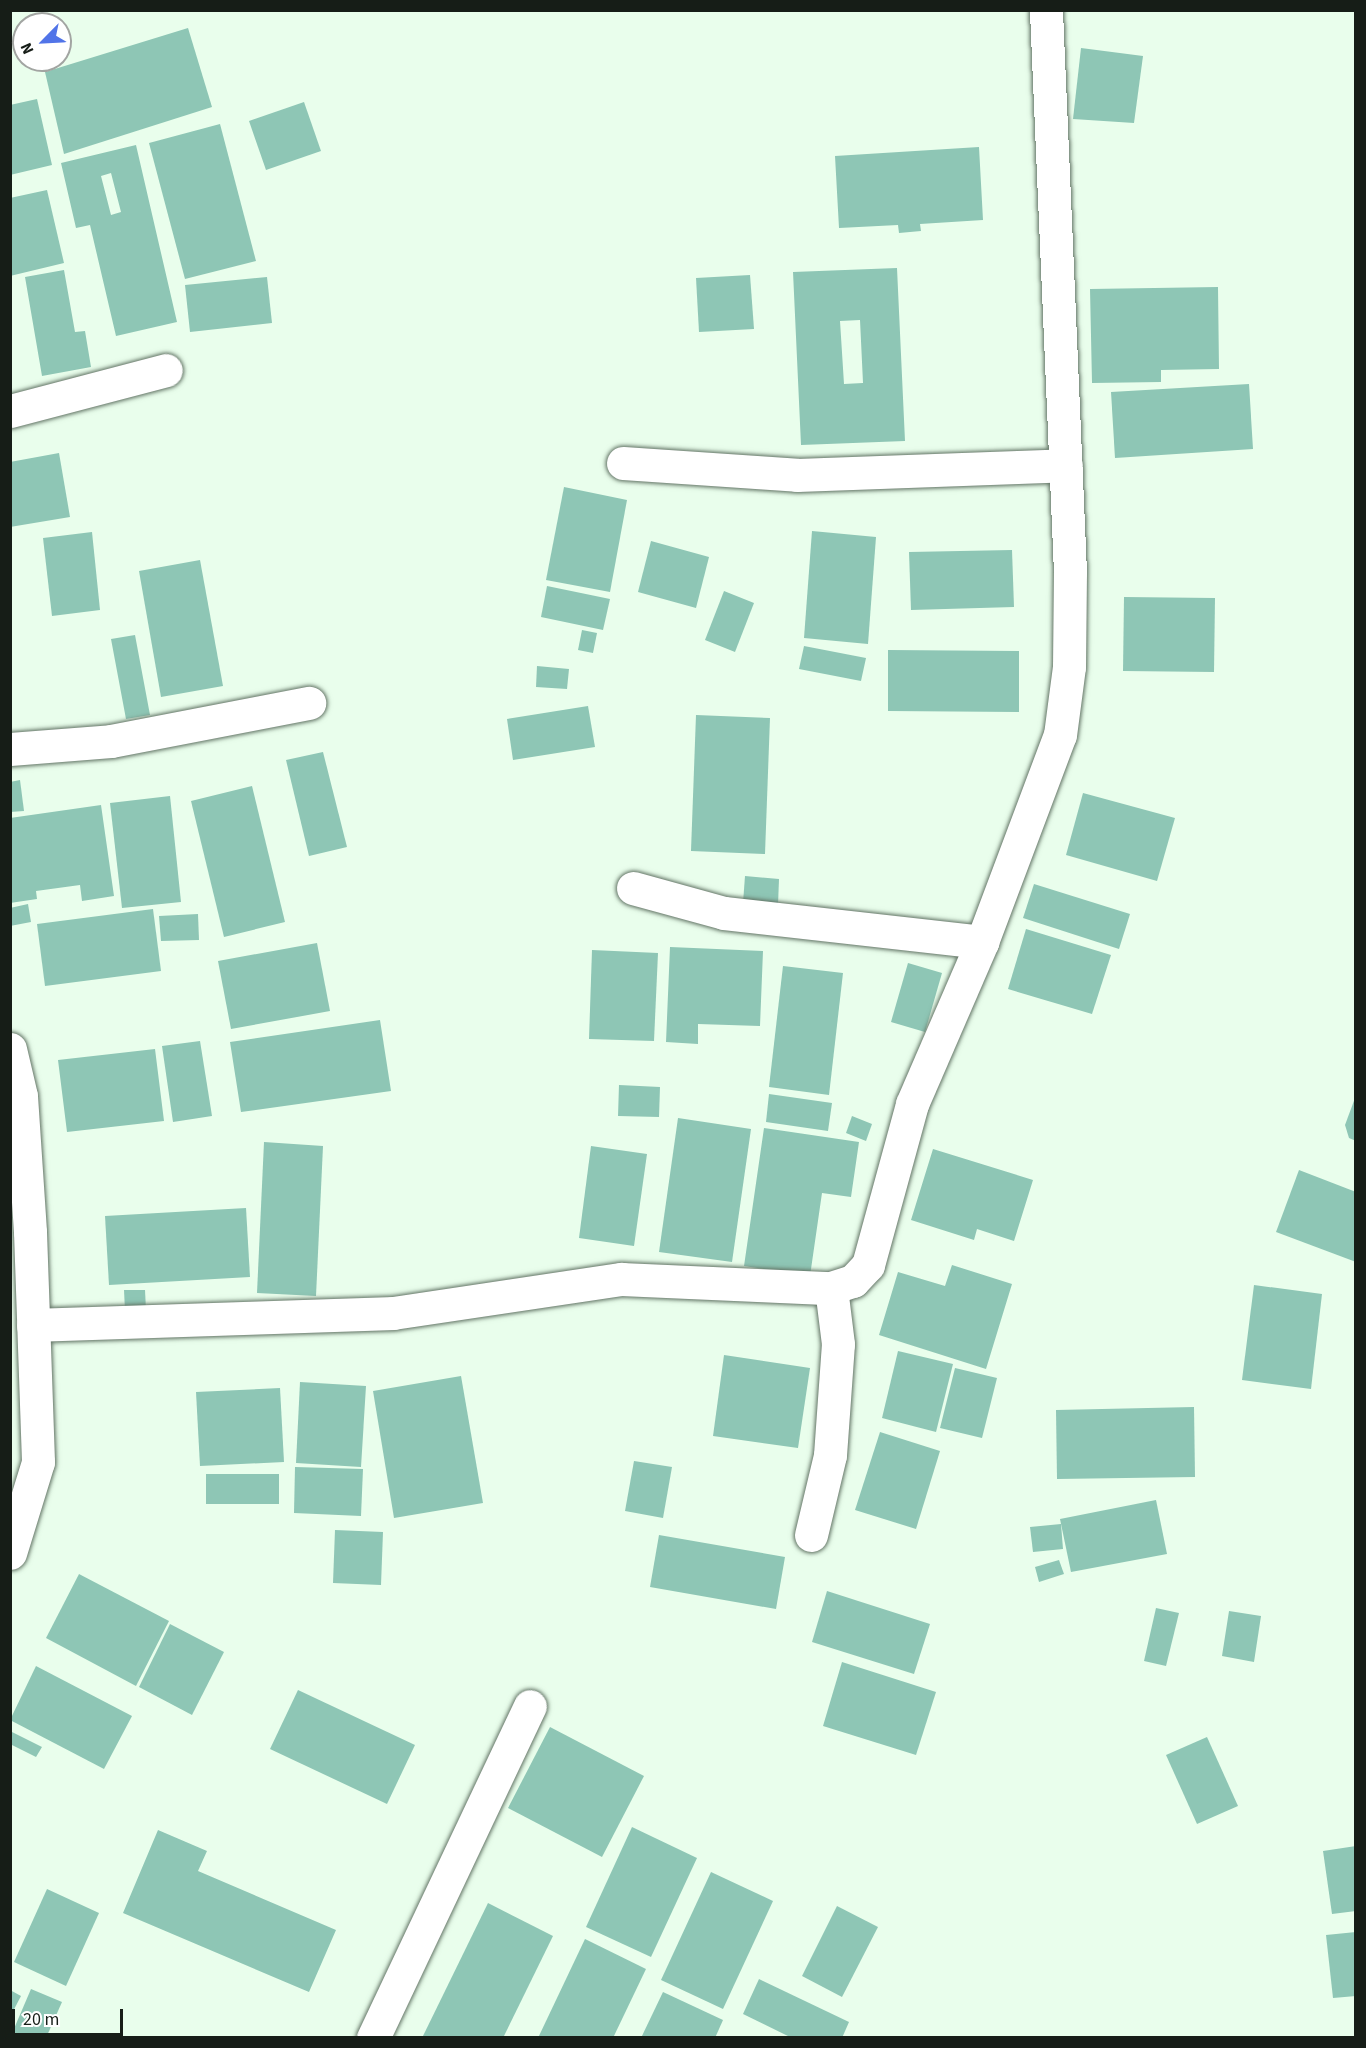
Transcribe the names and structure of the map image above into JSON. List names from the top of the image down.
{
  "scale_bar": "20 m",
  "north": "bottom left"
}
